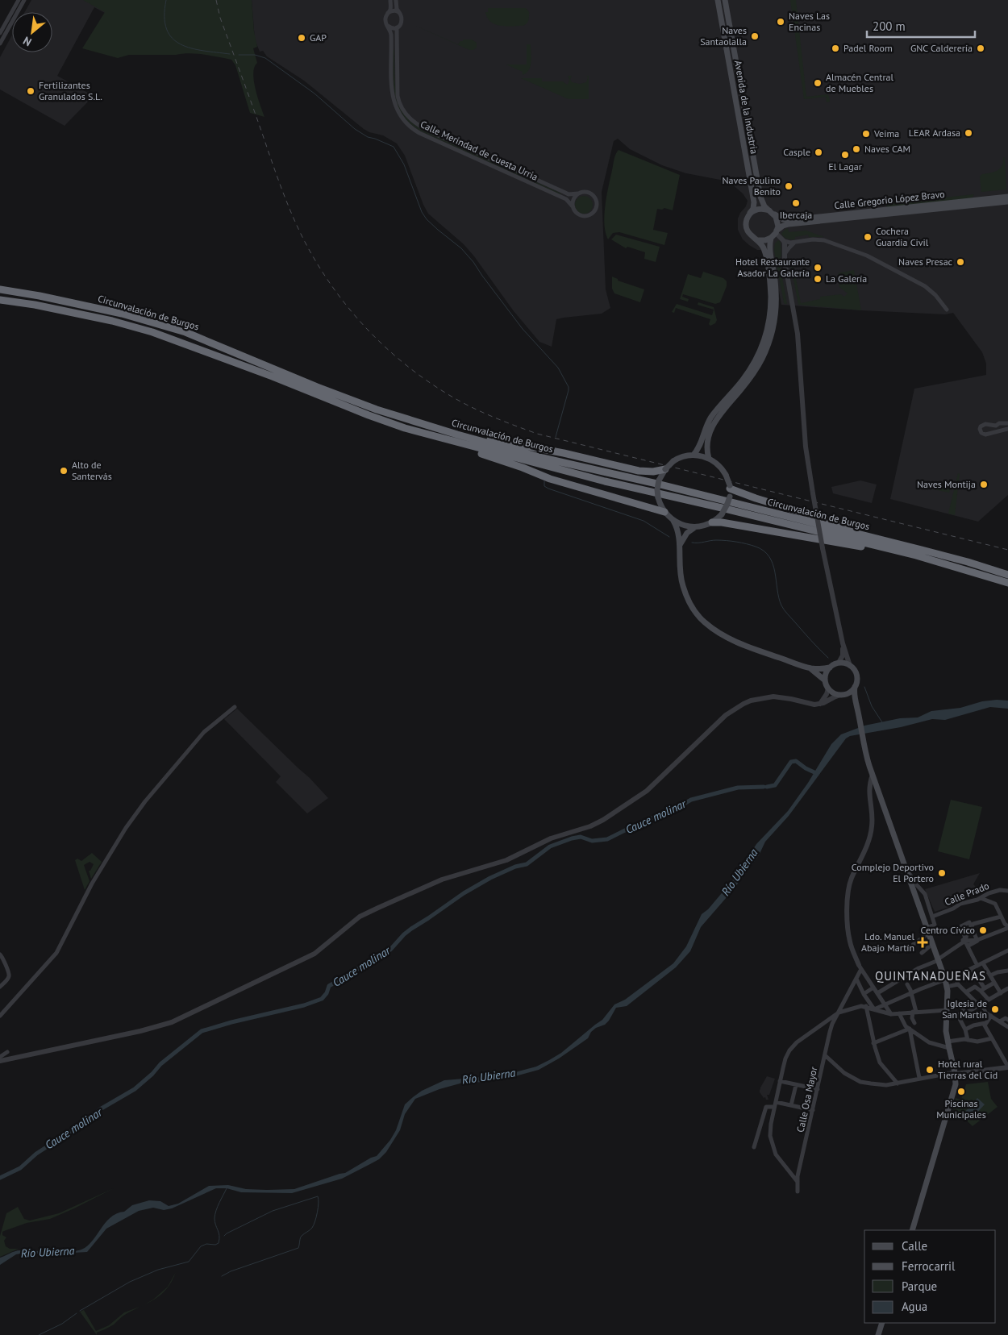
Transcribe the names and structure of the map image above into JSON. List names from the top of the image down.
{
  "streets": {
    "highway": ["Circunvalación de Burgos"],
    "main road": ["Avenida de la Industria", "Calle Gregorio López Bravo"],
    "street": ["Calle Merindad de Cuesta Urria", "Calle Prado", "Calle Osa Mayor"]
  },
  "crossings": [
    ["Avenida de la Industria", "Calle Gregorio López Bravo"]
  ],
  "districts": ["QUINTANADUEÑAS"],
  "water": ["Cauce molinar", "Río Ubierna"],
  "places": {
    "other": [
      "Naves Las Encinas",
      "Naves Santaolalla",
      "GAP",
      "Padel Room",
      "GNC Calderería",
      "Almacén Central de Muebles",
      "Fertilizantes Granulados S.L.",
      "LEAR Ardasa",
      "Veima",
      "Naves CAM",
      "Casple",
      "El Lagar",
      "Naves Paulino Benito",
      "Ibercaja",
      "Cochera Guardia Civil",
      "Naves Presac",
      "Hotel Restaurante Asador La Galería",
      "La Galería",
      "Alto de Santervás",
      "Naves Montija",
      "Complejo Deportivo El Portero",
      "Centro Cívico",
      "Iglesia de San Martín",
      "Hotel rural Tierras del Cid",
      "Piscinas Municipales"
    ],
    "health": ["Ldo. Manuel Abajo Martín"]
  },
  "legend": [
    "Calle",
    "Ferrocarril",
    "Parque",
    "Agua"
  ],
  "scale_bar": "200 m",
  "north": "bottom left"
}
